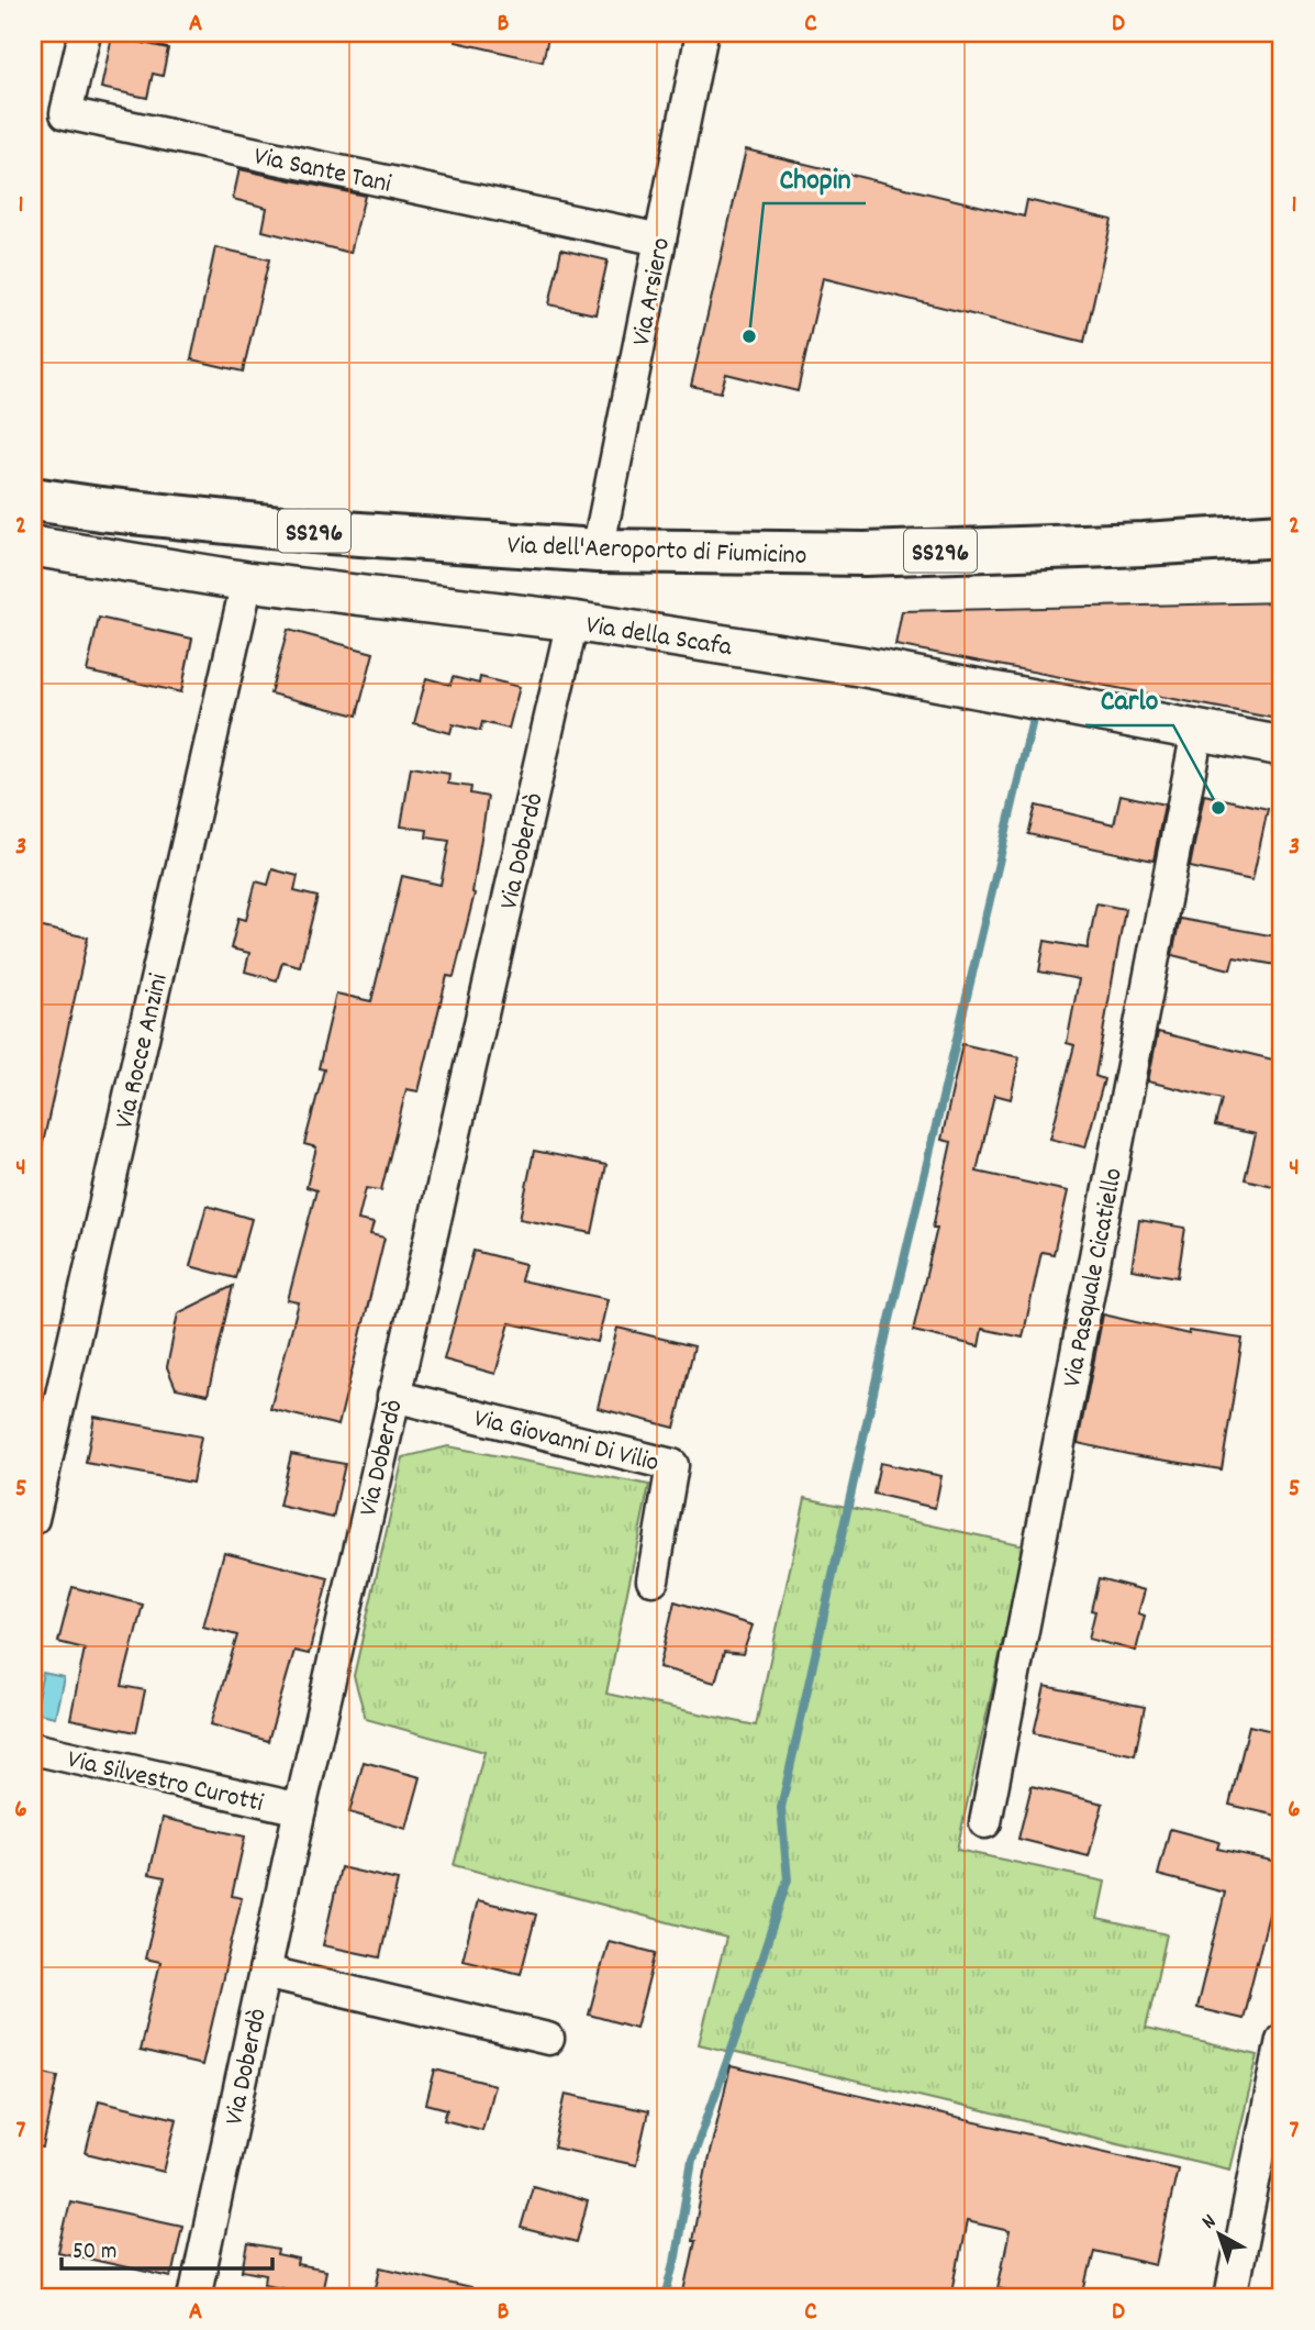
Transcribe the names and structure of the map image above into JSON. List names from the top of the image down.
{
  "streets": {
    "main road": ["SS296", "Via dell'Aeroporto di Fiumicino"],
    "street": [
      "Via Sante Tani",
      "Via Arsiero",
      "Via della Scafa",
      "Via Doberdò",
      "Via Rocce Anzini",
      "Via Pasquale Cicatiello",
      "Via Giovanni Di Vilio",
      "Via Silvestro Curotti"
    ]
  },
  "crossings": [
    ["Via Sante Tani", "Via Arsiero"],
    ["Via Arsiero", "Via dell'Aeroporto di Fiumicino"],
    ["Via della Scafa", "Via Doberdò"],
    ["Via della Scafa", "Via Rocce Anzini"],
    ["Via della Scafa", "Via Pasquale Cicatiello"],
    ["Via Doberdò", "Via Giovanni Di Vilio"],
    ["Via Doberdò", "Via Silvestro Curotti"]
  ],
  "places": ["Chopin", "Carlo"],
  "scale_bar": "50 m",
  "north": "top left",
  "grid": {
    "columns": [
      "A",
      "B",
      "C",
      "D"
    ],
    "rows": [
      "1",
      "2",
      "3",
      "4",
      "5",
      "6",
      "7"
    ]
  }
}
